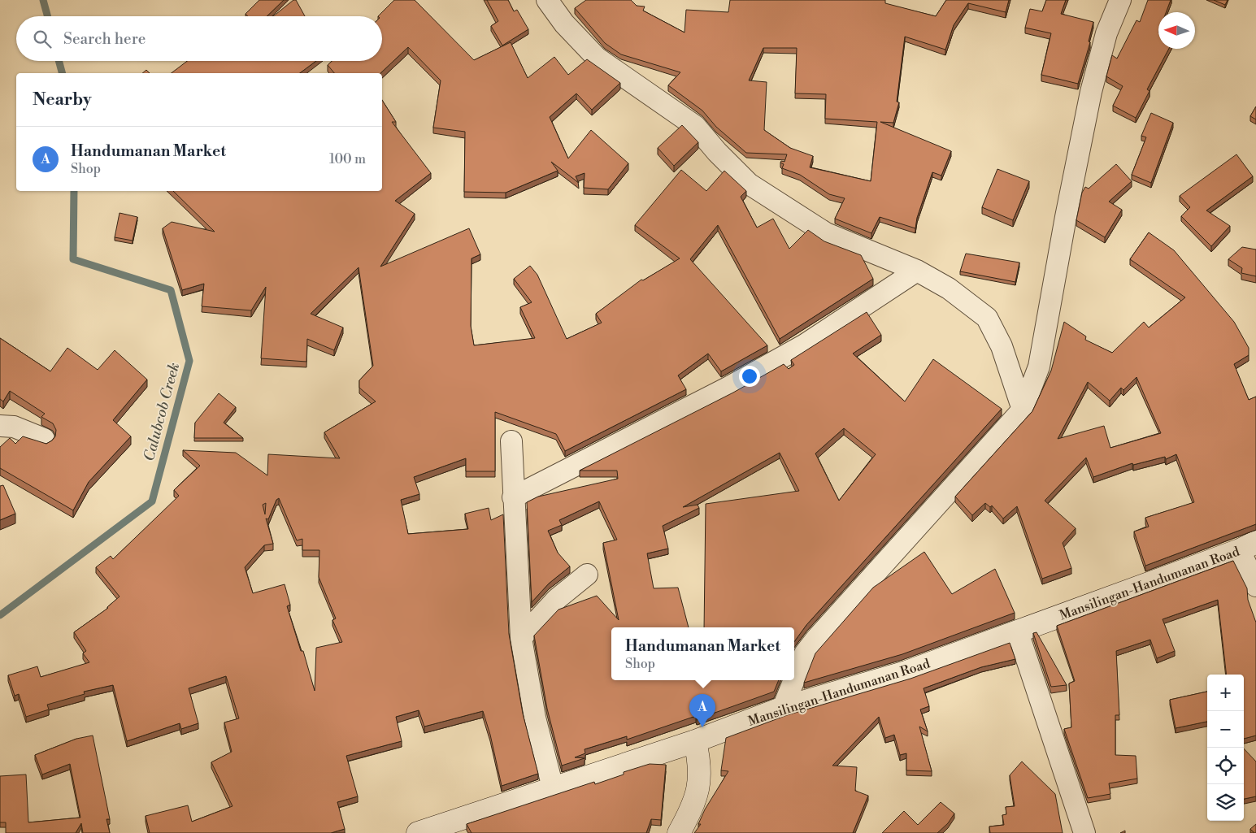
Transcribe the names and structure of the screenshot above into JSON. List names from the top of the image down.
{
  "streets": {
    "street": ["Mansilingan-Handumanan Road"]
  },
  "water": ["Calubcob Creek"],
  "north": "left",
  "page": {
    "search": "Search here",
    "heading": "Nearby",
    "list": [
      {
        "mark": "A",
        "name": "Handumanan Market",
        "note": "Shop",
        "value": "100 m"
      }
    ],
    "popup": ["Handumanan Market", "Shop"],
    "map_buttons": ["+", "−"],
    "pins": "A"
  }
}
